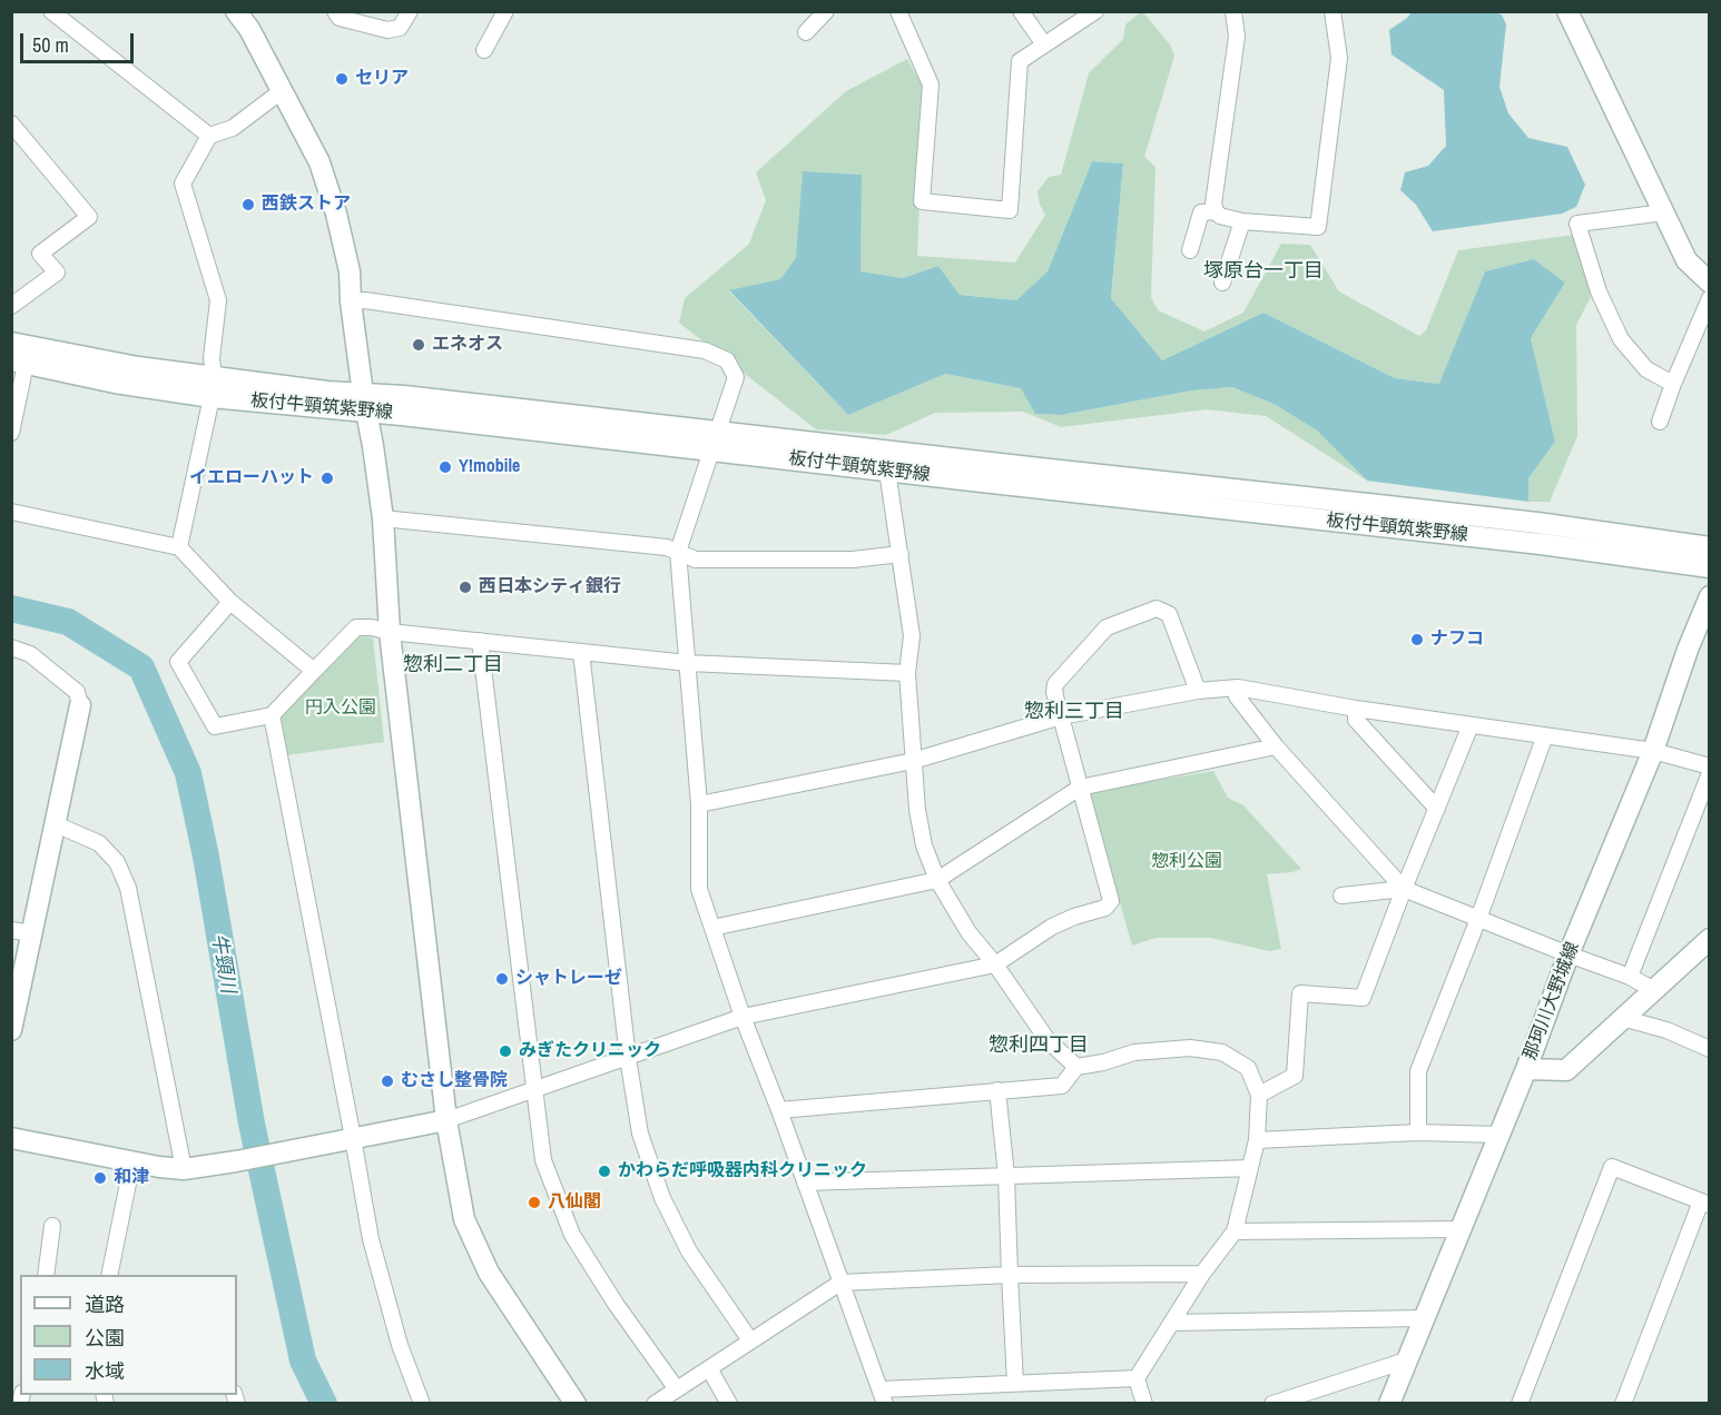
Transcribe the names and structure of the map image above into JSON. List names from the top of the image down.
{
  "streets": {
    "main road": ["板付牛頸筑紫野線", "那珂川大野城線"]
  },
  "districts": [
    "塚原台一丁目",
    "惣利二丁目",
    "惣利三丁目",
    "惣利四丁目"
  ],
  "water": ["牛頸川"],
  "parks": ["円入公園", "惣利公園"],
  "places": [
    "セリア",
    "西鉄ストア",
    "エネオス",
    "Y!mobile",
    "イエローハット",
    "西日本シティ銀行",
    "ナフコ",
    "シャトレーゼ",
    "みぎたクリニック",
    "むさし整骨院",
    "かわらだ呼吸器内科クリニック",
    "和津",
    "八仙閣"
  ],
  "legend": ["道路", "公園", "水域"],
  "scale_bar": "50 m"
}
